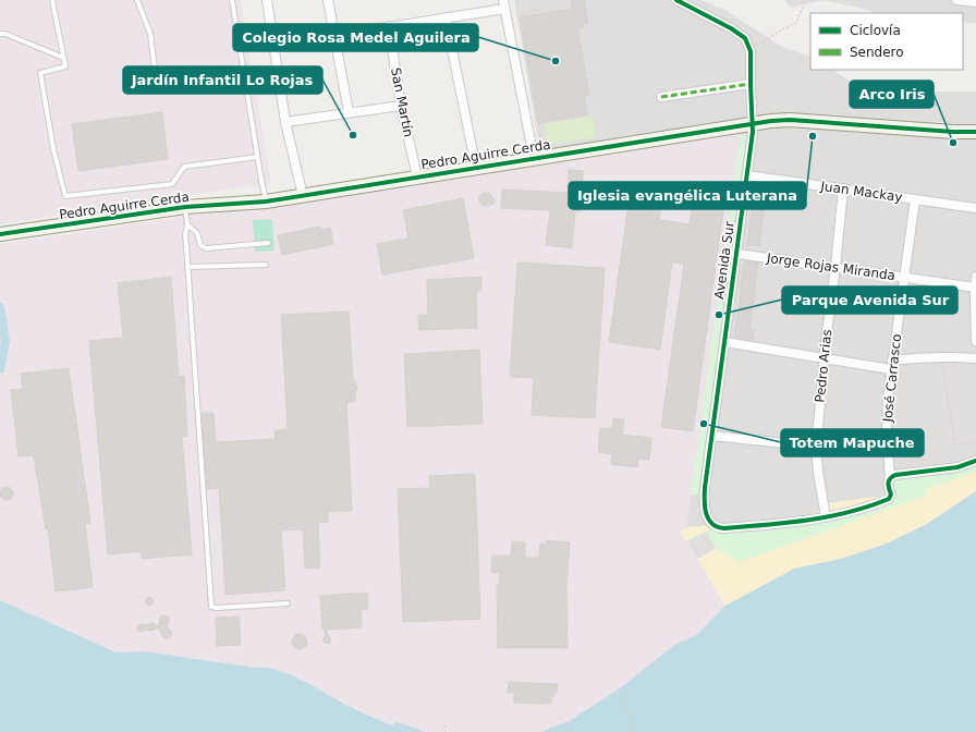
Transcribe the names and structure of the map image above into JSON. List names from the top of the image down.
{
  "streets": {
    "street": [
      "San Martín",
      "Pedro Aguirre Cerda",
      "Juan Mackay",
      "Avenida Sur",
      "Jorge Rojas Miranda",
      "Pedro Arias",
      "José Carrasco"
    ]
  },
  "crossings": [
    ["San Martín", "Pedro Aguirre Cerda"],
    ["Pedro Aguirre Cerda", "Avenida Sur"],
    ["Juan Mackay", "Avenida Sur"],
    ["Juan Mackay", "Pedro Arias"],
    ["Juan Mackay", "José Carrasco"],
    ["Avenida Sur", "Jorge Rojas Miranda"],
    ["Avenida Sur", "Pedro Arias"],
    ["Avenida Sur", "José Carrasco"],
    ["Jorge Rojas Miranda", "Pedro Arias"],
    ["Jorge Rojas Miranda", "José Carrasco"],
    ["Pedro Arias", "José Carrasco"]
  ],
  "places": [
    "Colegio Rosa Medel Aguilera",
    "Jardín Infantil Lo Rojas",
    "Iglesia evangélica Luterana",
    "Arco Iris",
    "Parque Avenida Sur",
    "Totem Mapuche"
  ],
  "legend": ["Ciclovía", "Sendero"]
}
